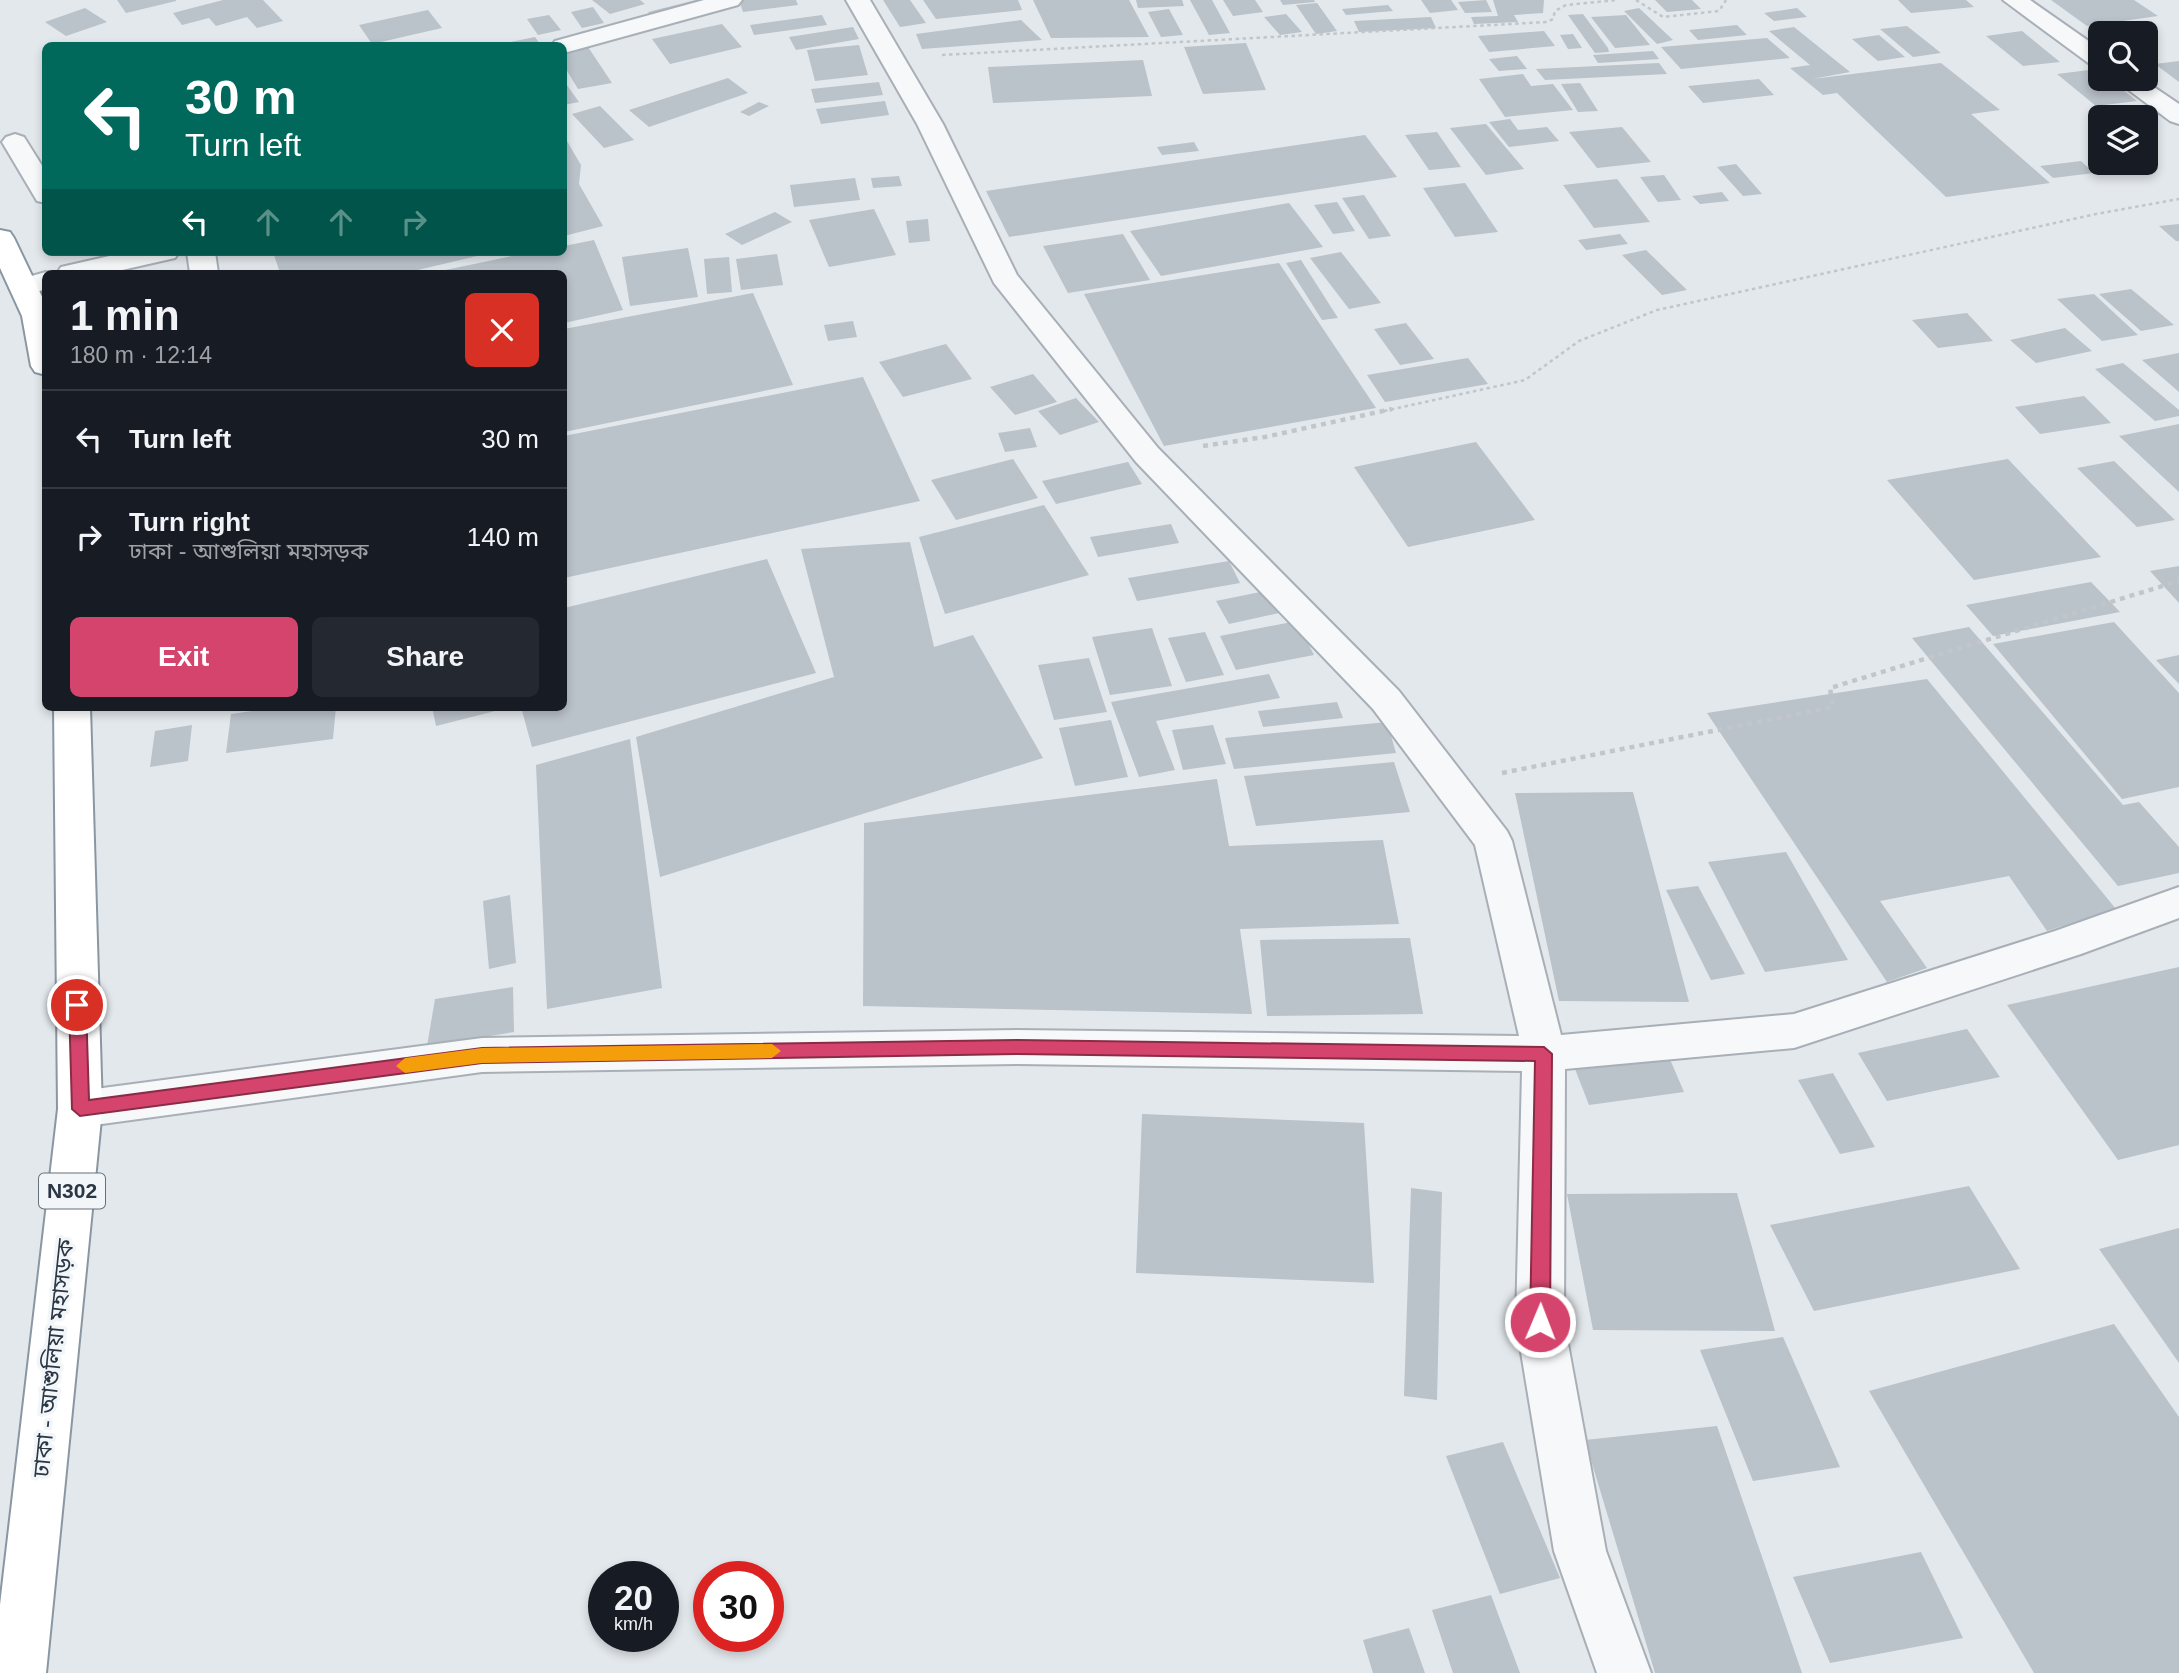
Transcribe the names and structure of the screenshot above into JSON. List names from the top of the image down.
{
  "streets": {
    "highway": ["N302", "ঢাকা - আশুলিয়া মহাসড়ক"]
  },
  "page": {
    "turn": ["30 m", "Turn left"],
    "heading": ["1 min", "180 m · 12:14"],
    "list": [
      {
        "name": "Turn left",
        "value": "30 m"
      },
      {
        "name": "Turn right",
        "note": "ঢাকা - আশুলিয়া মহাসড়ক",
        "value": "140 m"
      }
    ],
    "buttons": ["Exit", "Share"],
    "speed": "20 km/h",
    "limit": "30"
  }
}
